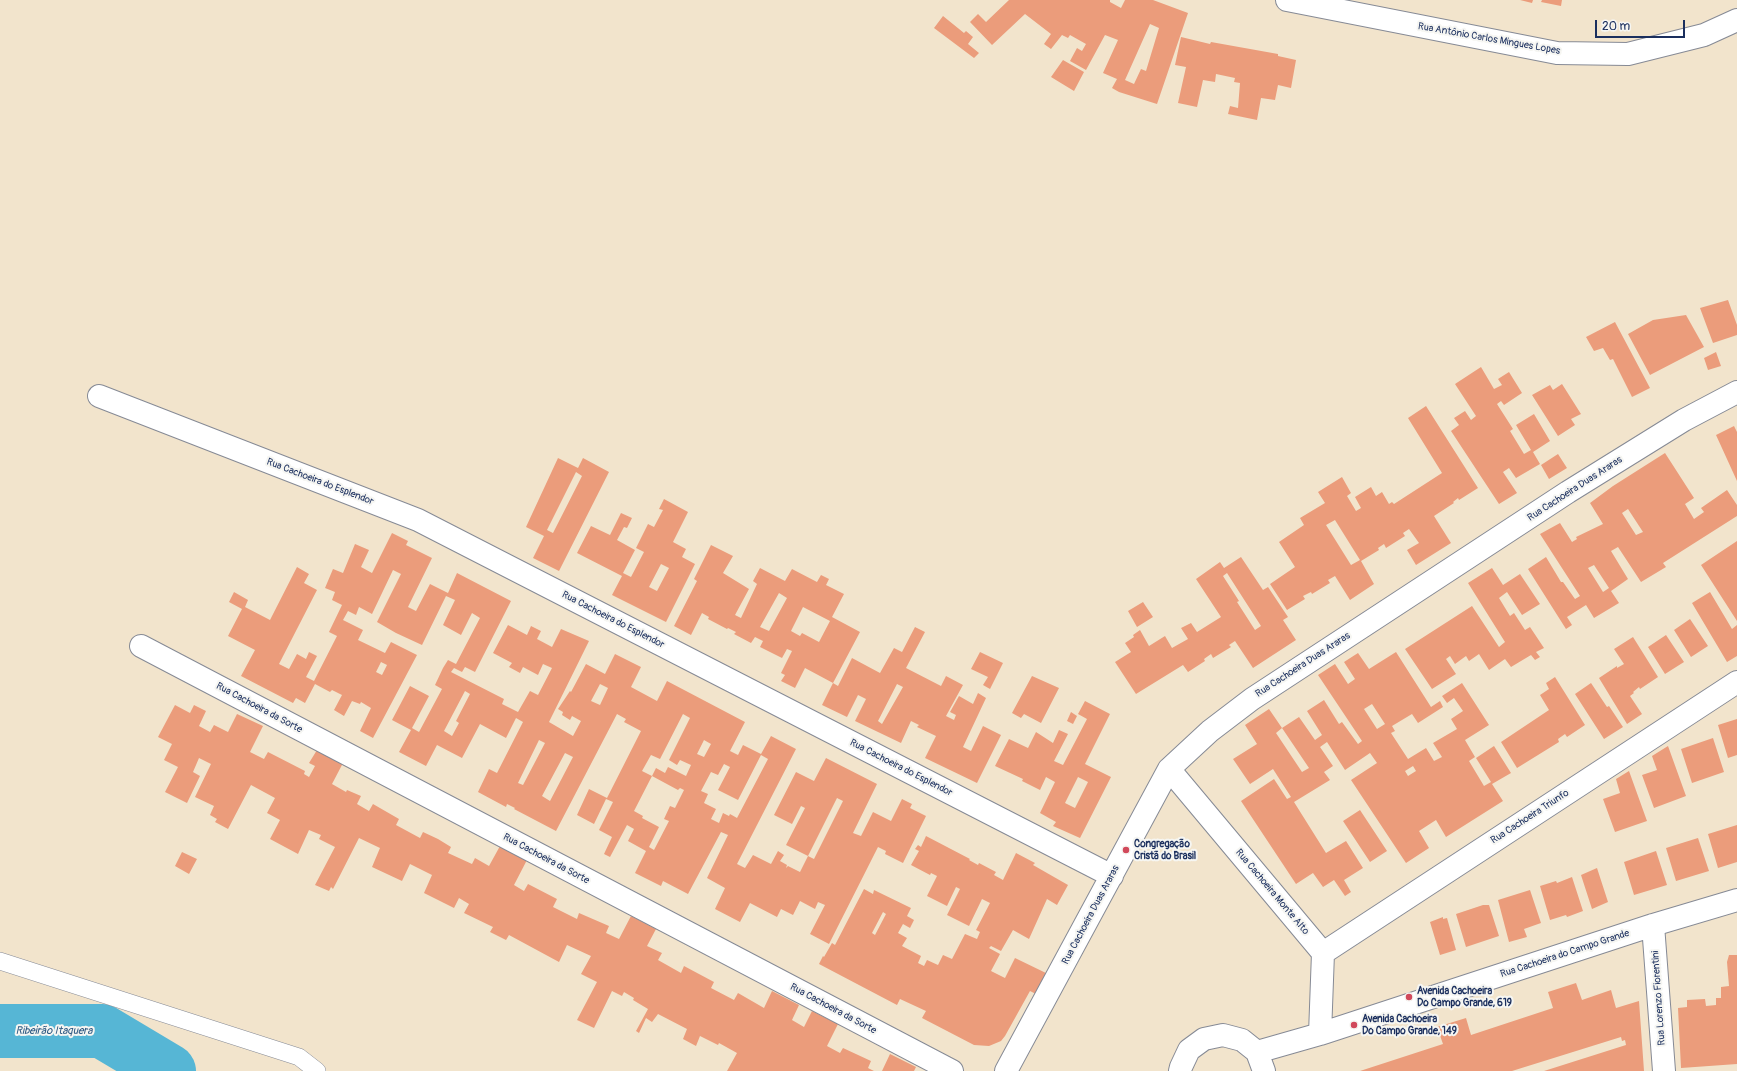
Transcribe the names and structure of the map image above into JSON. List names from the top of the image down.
{
  "streets": {
    "street": [
      "Rua Antônio Carlos Mingues Lopes",
      "Rua Cachoeira do Esplendor",
      "Rua Cachoeira Duas Araras",
      "Rua Cachoeira da Sorte",
      "Rua Cachoeira Triunfo",
      "Rua Cachoeira Monte Alto",
      "Rua Cachoeira do Campo Grande",
      "Rua Lorenzo Fiorentini"
    ]
  },
  "crossings": [
    ["Rua Cachoeira do Esplendor", "Rua Cachoeira Duas Araras"],
    ["Rua Cachoeira Duas Araras", "Rua Cachoeira Monte Alto"],
    ["Rua Cachoeira Triunfo", "Rua Cachoeira Monte Alto"],
    ["Rua Cachoeira do Campo Grande", "Rua Lorenzo Fiorentini"]
  ],
  "water": ["Ribeirão Itaquera"],
  "places": ["Congregação Cristã do Brasil", "Avenida Cachoeira Do Campo Grande, 619", "Avenida Cachoeira Do Campo Grande, 149"],
  "scale_bar": "20 m"
}
